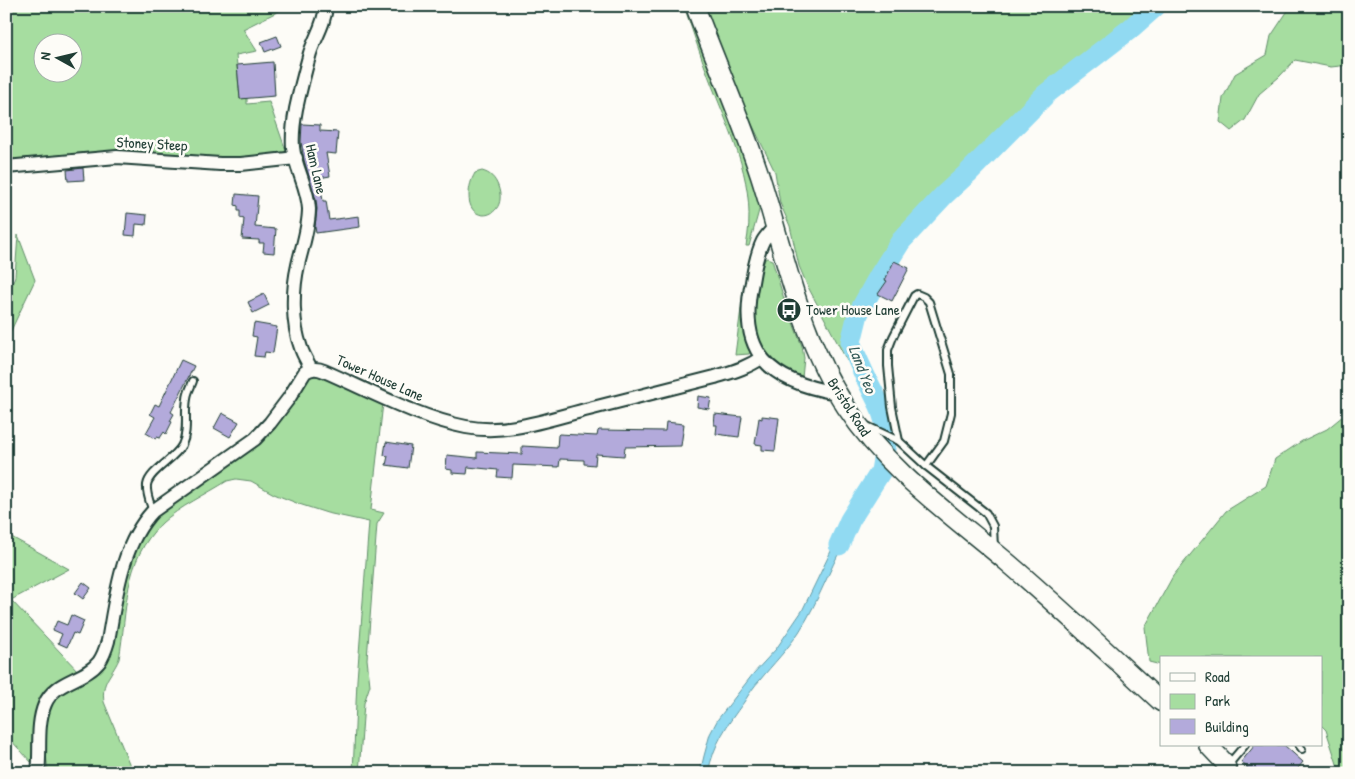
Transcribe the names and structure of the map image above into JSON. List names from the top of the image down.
{
  "streets": {
    "main road": ["Bristol Road"],
    "street": ["Stoney Steep", "Ham Lane", "Tower House Lane"]
  },
  "crossings": [
    ["Stoney Steep", "Ham Lane"],
    ["Ham Lane", "Tower House Lane"]
  ],
  "water": ["Land Yeo"],
  "places": {
    "bus stop": ["Tower House Lane"]
  },
  "legend": ["Road", "Park", "Building"],
  "north": "left"
}
